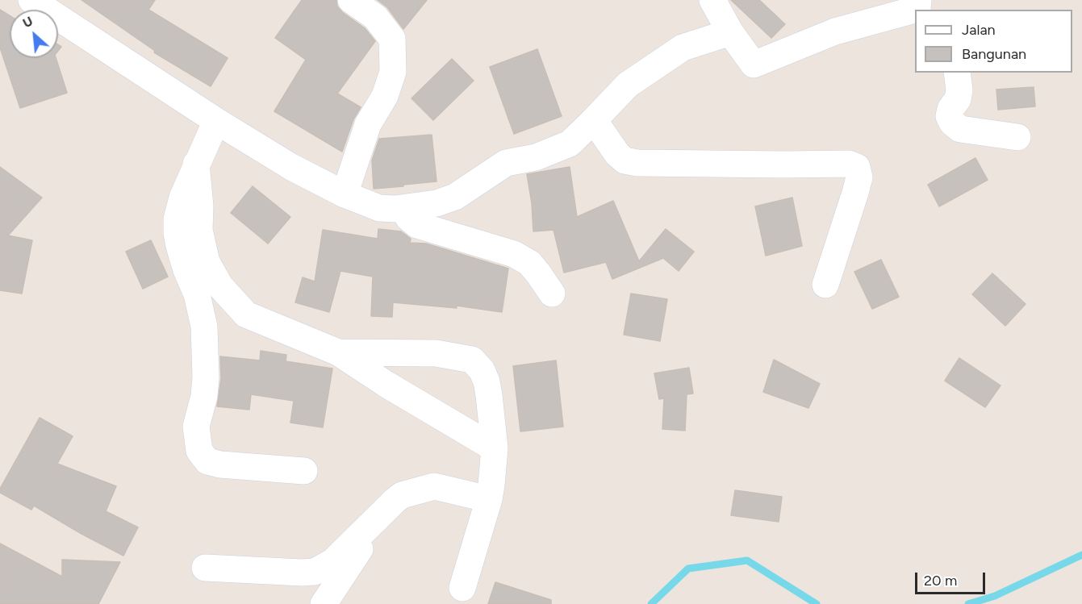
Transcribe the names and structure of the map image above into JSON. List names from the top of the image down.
{
  "legend": ["Jalan", "Bangunan"],
  "scale_bar": "20 m",
  "north": "top left"
}
